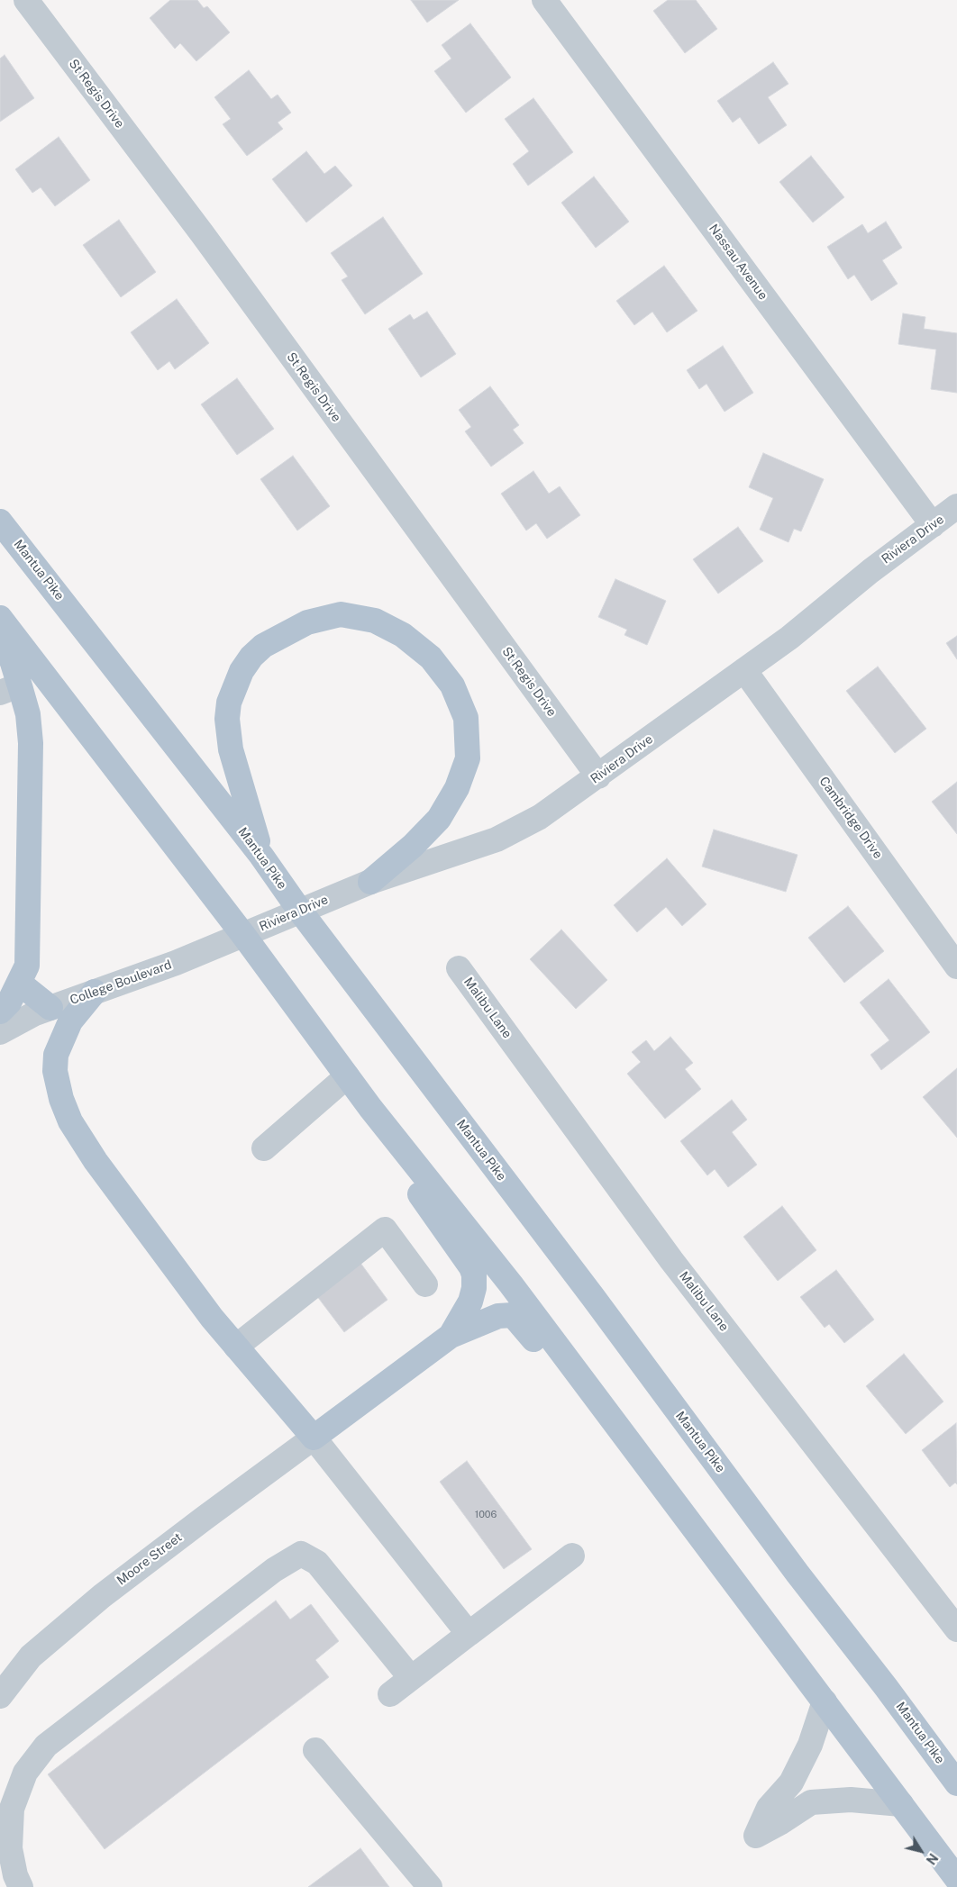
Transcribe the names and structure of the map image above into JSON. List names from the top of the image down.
{
  "streets": {
    "main road": ["Mantua Pike"],
    "street": [
      "St Regis Drive",
      "Nassau Avenue",
      "Riviera Drive",
      "Cambridge Drive",
      "College Boulevard",
      "Malibu Lane",
      "Moore Street"
    ]
  },
  "crossings": [
    ["St Regis Drive", "Riviera Drive"],
    ["Nassau Avenue", "Riviera Drive"],
    ["Riviera Drive", "Mantua Pike"],
    ["Riviera Drive", "Cambridge Drive"],
    ["Riviera Drive", "College Boulevard"]
  ],
  "house_numbers": ["1006"],
  "north": "bottom right"
}
